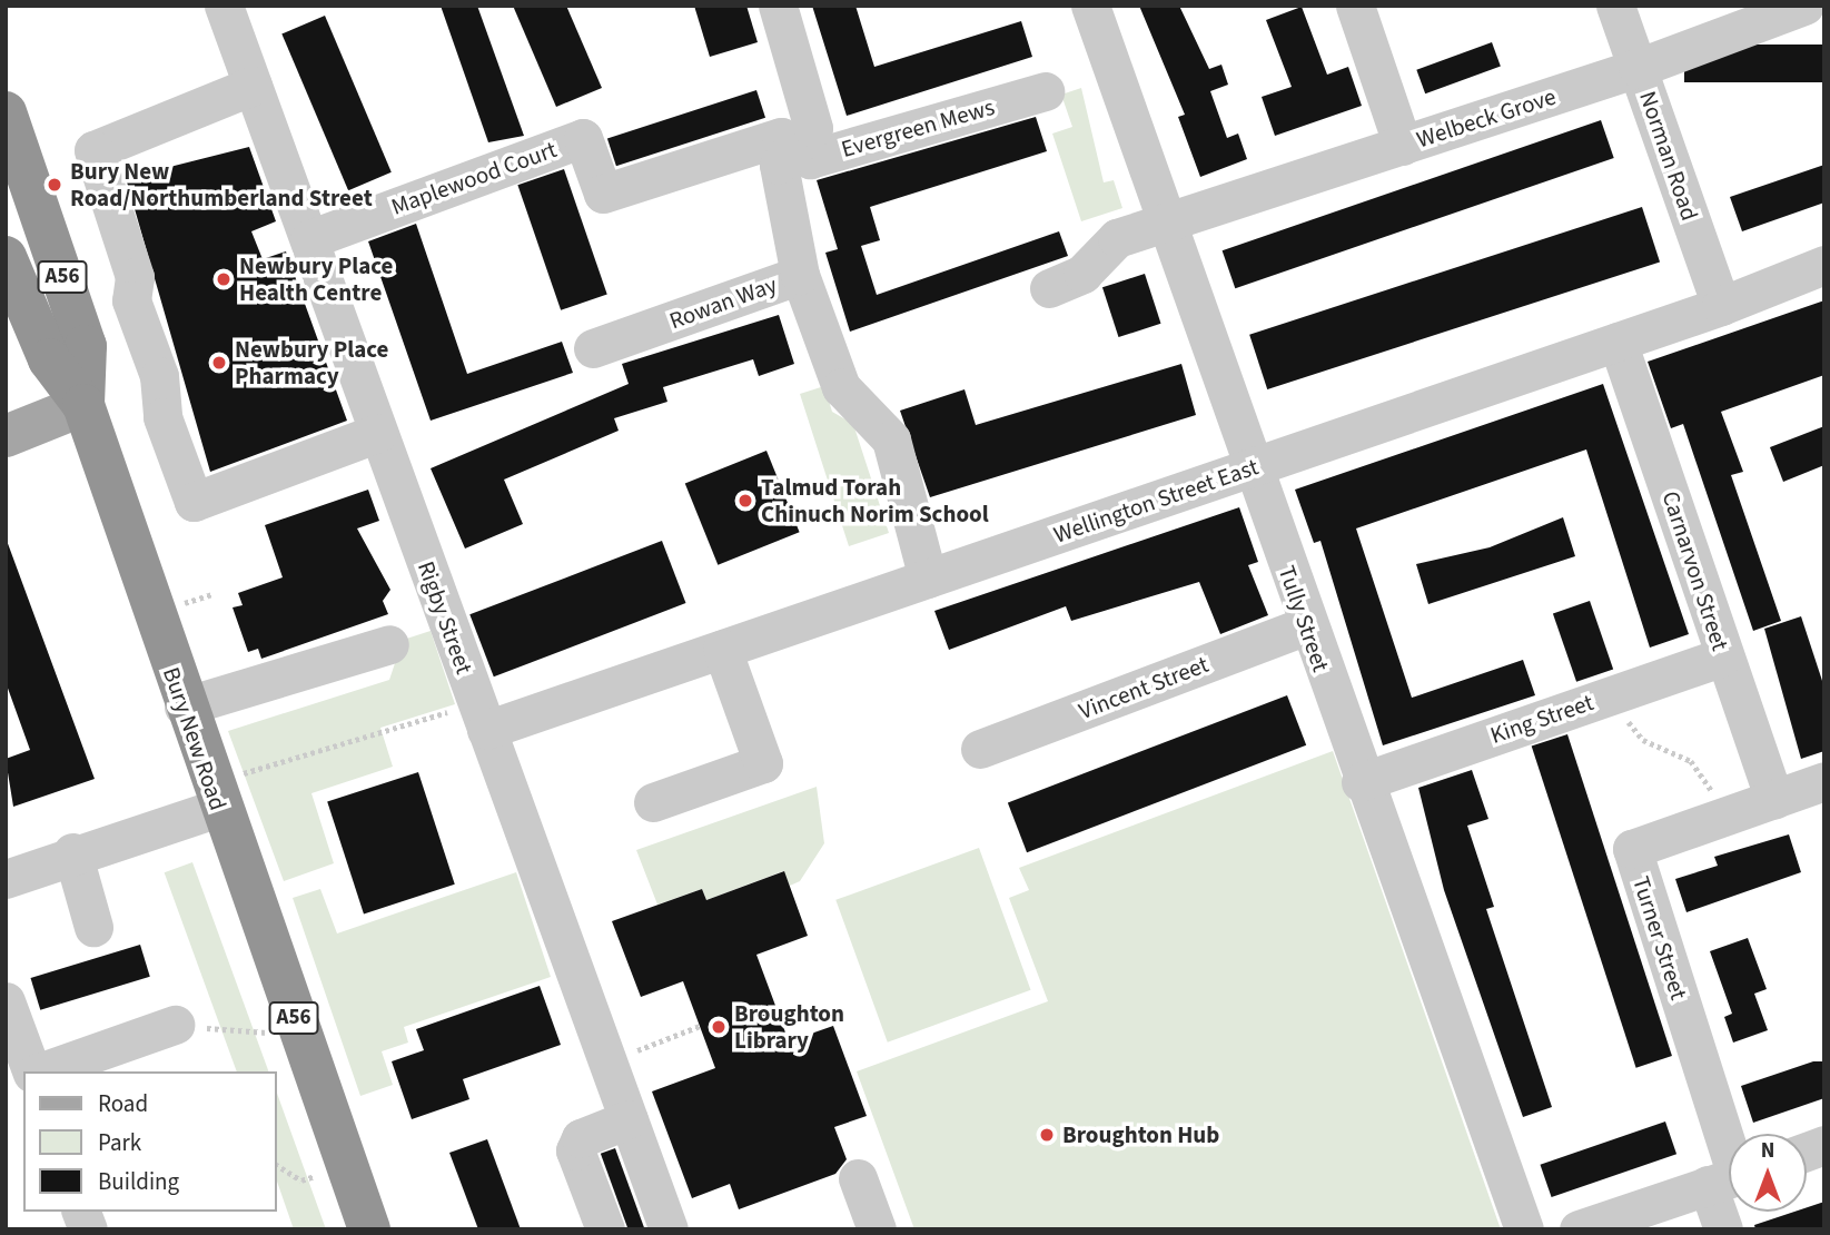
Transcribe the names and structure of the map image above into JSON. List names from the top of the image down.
{
  "streets": {
    "highway": ["A56", "Bury New Road"],
    "street": [
      "Welbeck Grove",
      "Evergreen Mews",
      "Norman Road",
      "Maplewood Court",
      "Rowan Way",
      "Wellington Street East",
      "Carnarvon Street",
      "Rigby Street",
      "Tully Street",
      "Vincent Street",
      "King Street",
      "Turner Street"
    ]
  },
  "crossings": [
    ["Welbeck Grove", "Norman Road"],
    ["Welbeck Grove", "Tully Street"],
    ["Evergreen Mews", "Maplewood Court"],
    ["Evergreen Mews", "Rowan Way"],
    ["Norman Road", "Wellington Street East"],
    ["Maplewood Court", "Rowan Way"],
    ["Maplewood Court", "Rigby Street"],
    ["A56", "Bury New Road"],
    ["Wellington Street East", "Carnarvon Street"],
    ["Wellington Street East", "Rigby Street"],
    ["Wellington Street East", "Tully Street"],
    ["Carnarvon Street", "King Street"],
    ["Carnarvon Street", "Turner Street"],
    ["Tully Street", "Vincent Street"],
    ["Tully Street", "King Street"]
  ],
  "places": [
    "Bury New Road/Northumberland Street",
    "Newbury Place Health Centre",
    "Newbury Place Pharmacy",
    "Talmud Torah Chinuch Norim School",
    "Broughton Library",
    "Broughton Hub"
  ],
  "legend": ["Road", "Park", "Building"],
  "north": "top"
}
